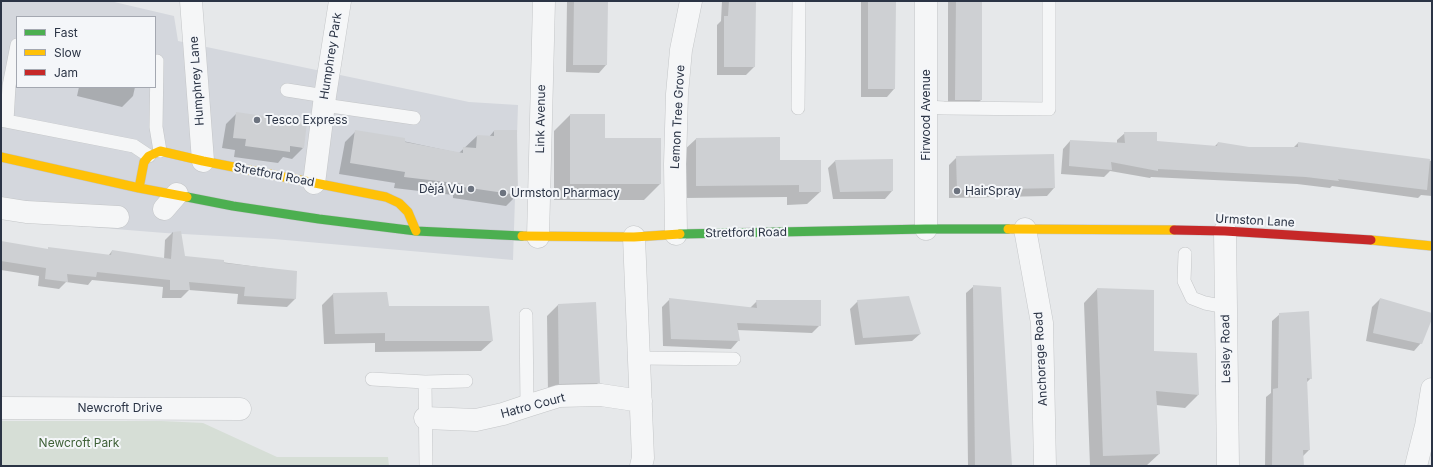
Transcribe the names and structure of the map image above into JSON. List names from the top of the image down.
{
  "streets": {
    "main road": ["Stretford Road", "Urmston Lane"],
    "street": [
      "Humphrey Park",
      "Humphrey Lane",
      "Firwood Avenue",
      "Lemon Tree Grove",
      "Link Avenue",
      "Lesley Road",
      "Anchorage Road",
      "Hatro Court",
      "Newcroft Drive"
    ]
  },
  "crossings": [
    ["Humphrey Park", "Stretford Road"],
    ["Humphrey Lane", "Stretford Road"],
    ["Firwood Avenue", "Stretford Road"],
    ["Lemon Tree Grove", "Stretford Road"],
    ["Link Avenue", "Stretford Road"],
    ["Stretford Road", "Urmston Lane"],
    ["Stretford Road", "Anchorage Road"],
    ["Urmston Lane", "Lesley Road"]
  ],
  "parks": ["Newcroft Park"],
  "places": [
    "Tesco Express",
    "Dèjá Vu",
    "HairSpray",
    "Urmston Pharmacy"
  ],
  "legend": ["Fast", "Slow", "Jam"]
}
